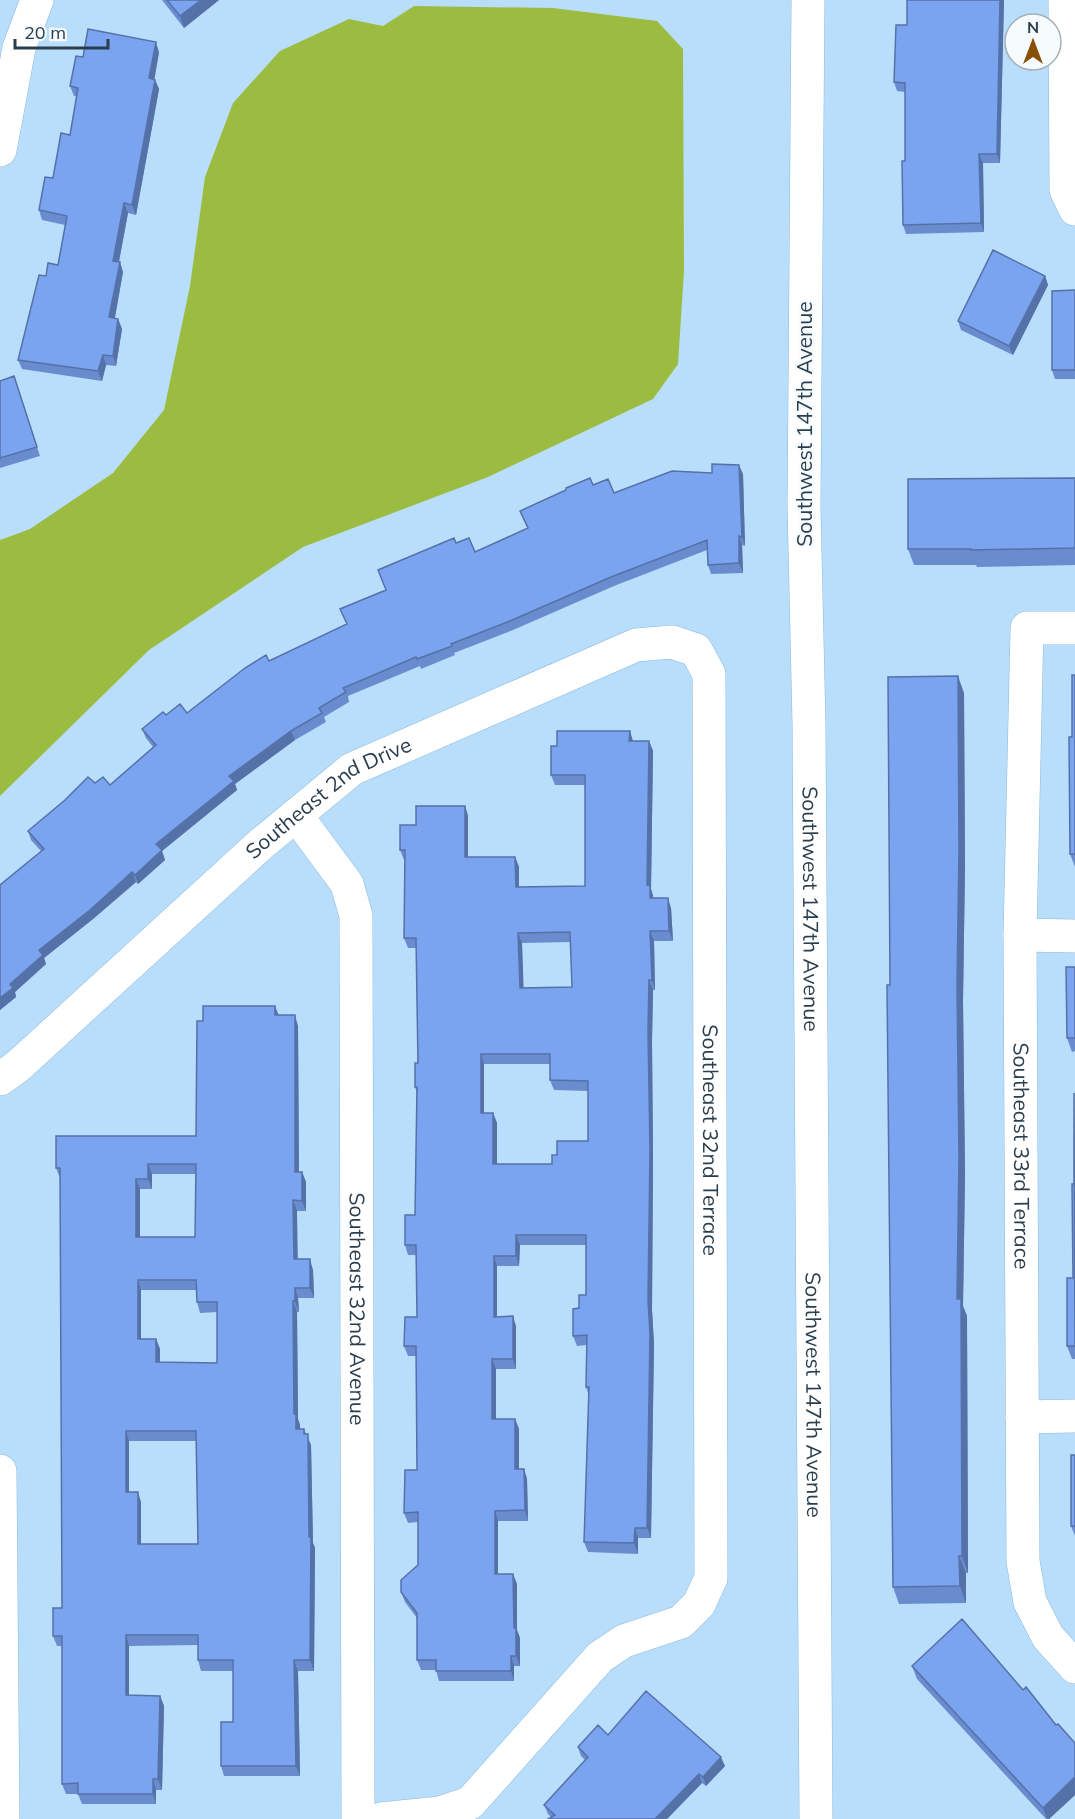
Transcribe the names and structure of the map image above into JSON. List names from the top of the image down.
{
  "streets": {
    "street": [
      "Southwest 147th Avenue",
      "Southeast 2nd Drive",
      "Southeast 32nd Terrace",
      "Southeast 33rd Terrace",
      "Southeast 32nd Avenue"
    ]
  },
  "crossings": [
    ["Southeast 2nd Drive", "Southeast 32nd Terrace"],
    ["Southeast 2nd Drive", "Southeast 32nd Avenue"]
  ],
  "scale_bar": "20 m",
  "north": "top"
}
